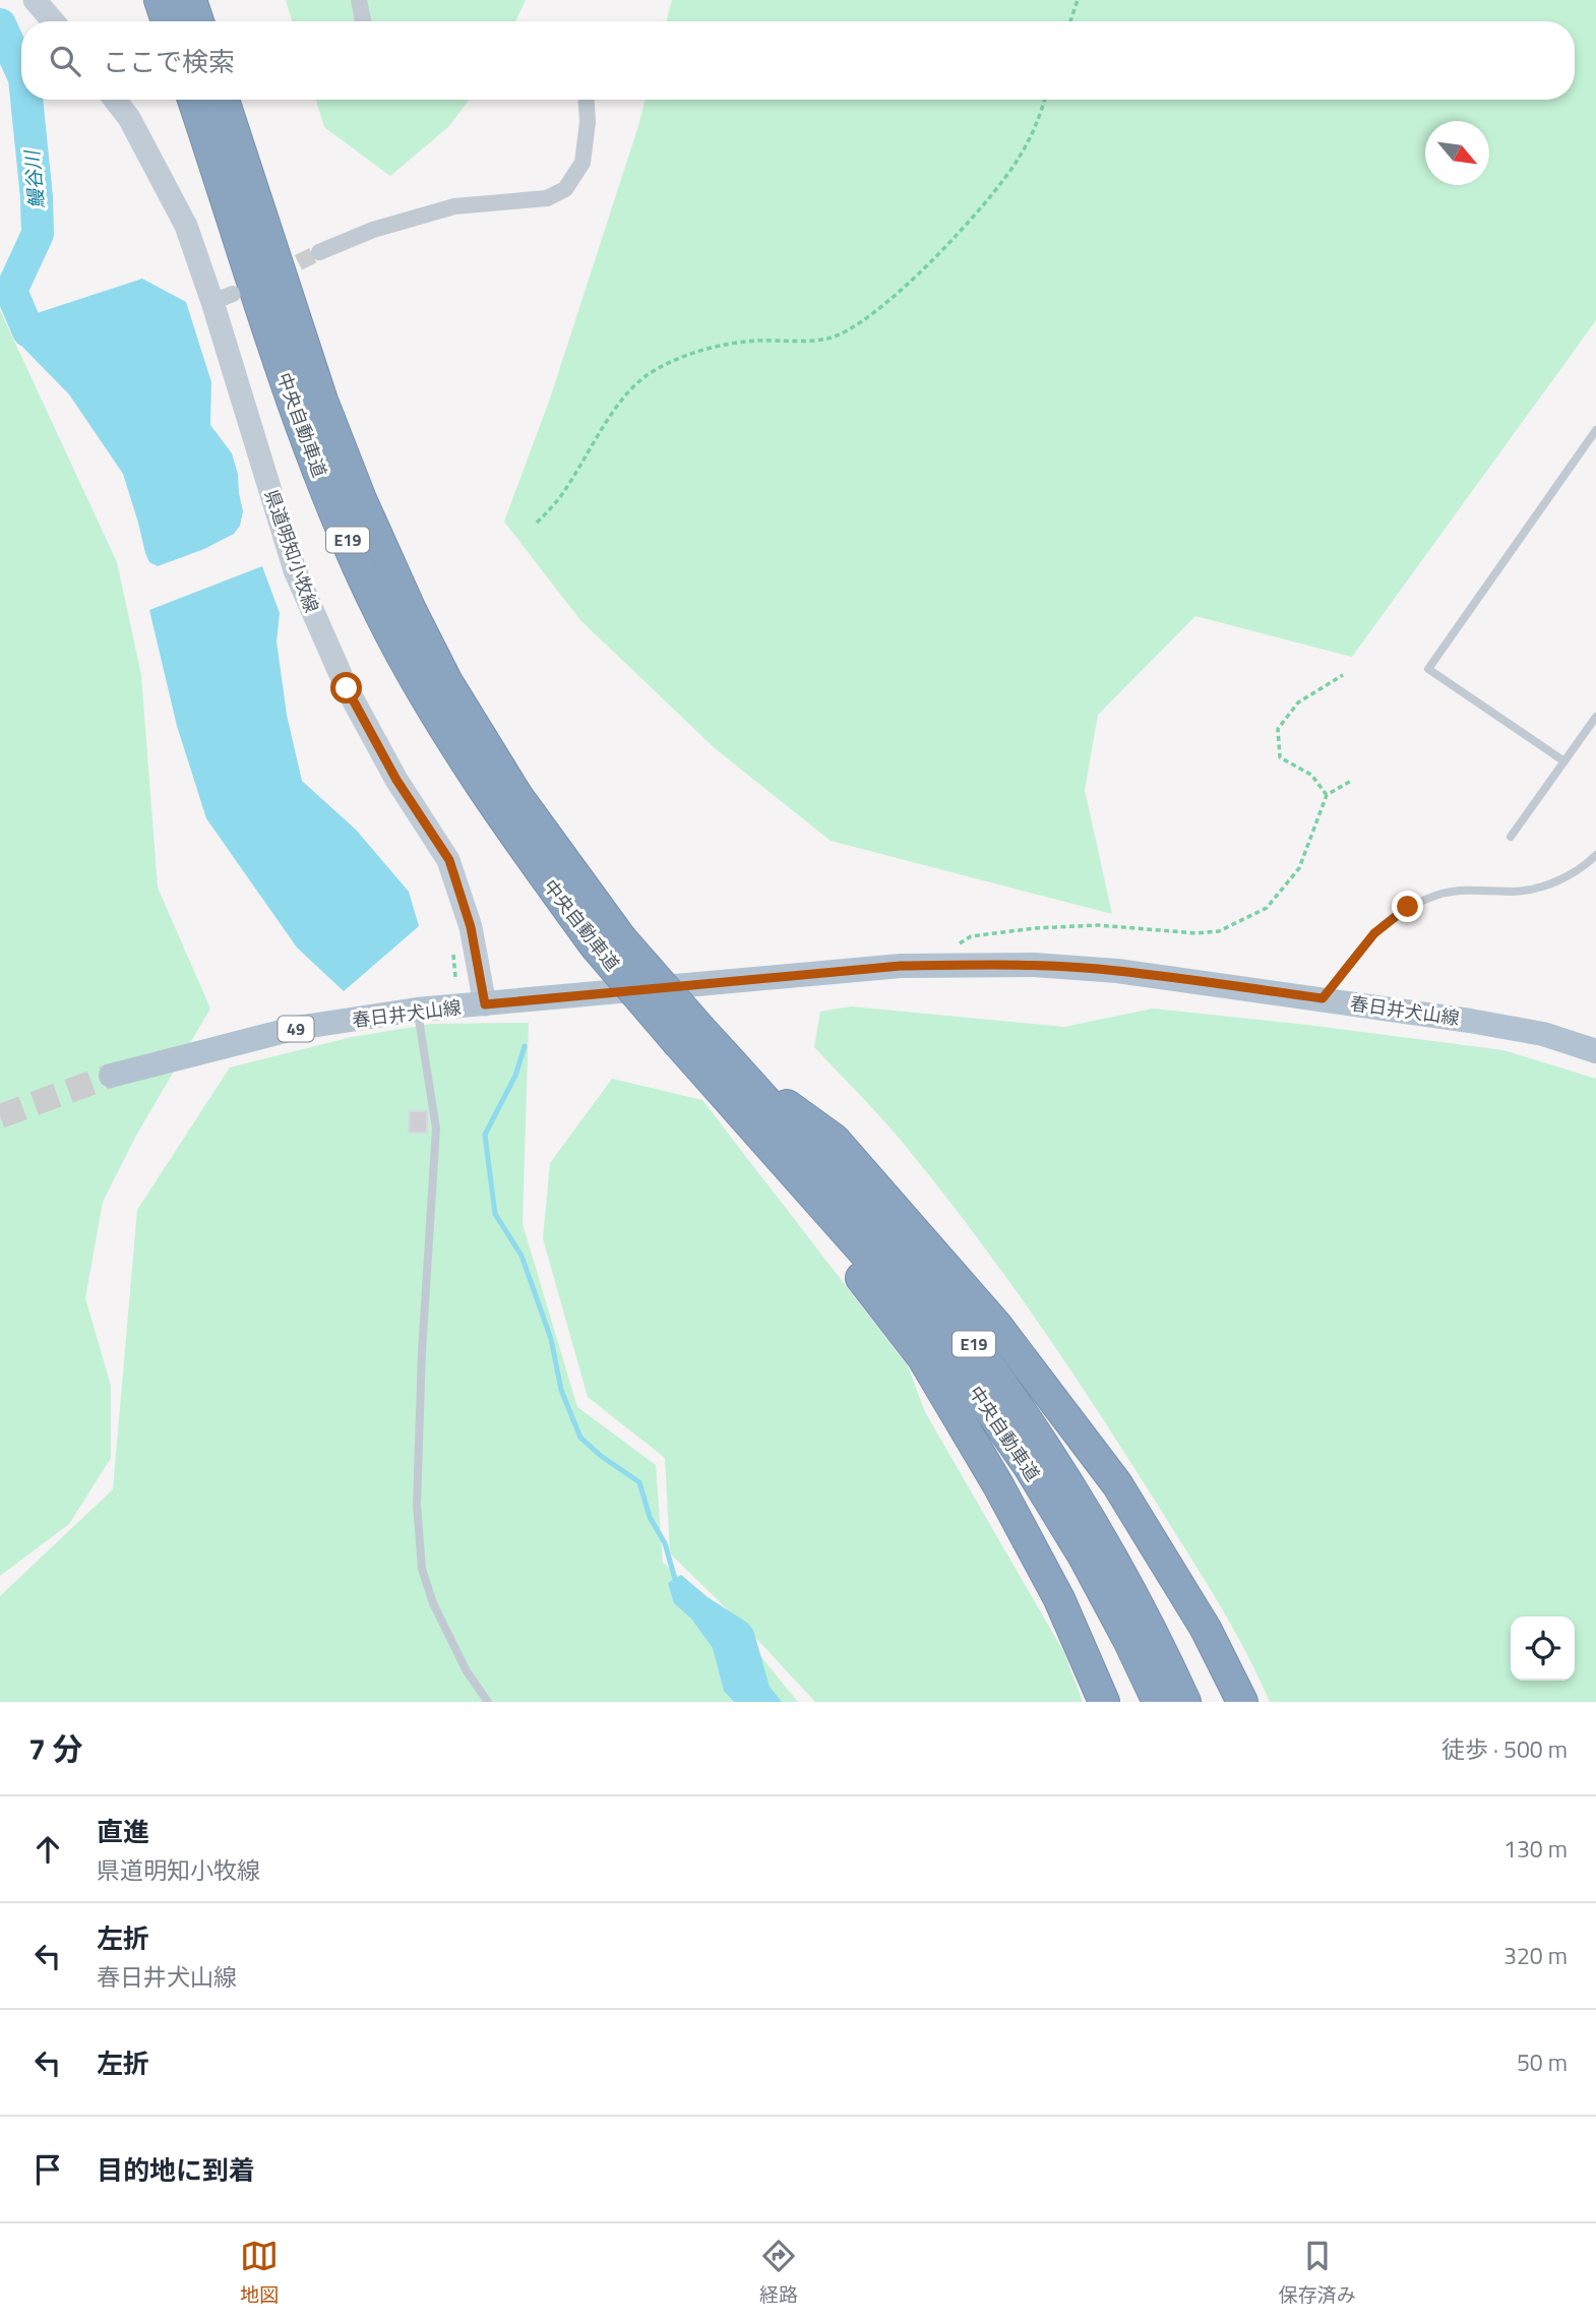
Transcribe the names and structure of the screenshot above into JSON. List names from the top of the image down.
{
  "streets": {
    "highway": ["中央自動車道", "E19"],
    "main road": ["県道明知小牧線", "春日井犬山線", "49"]
  },
  "crossings": [
    ["県道明知小牧線", "春日井犬山線"]
  ],
  "water": ["鰻谷川"],
  "north": "bottom right",
  "page": {
    "search": "ここで検索",
    "heading": ["7 分", "徒歩 · 500 m"],
    "list": [
      ["直進", "県道明知小牧線", "130 m"],
      ["左折", "春日井犬山線", "320 m"],
      ["左折", "50 m"],
      "目的地に到着"
    ],
    "nav": ["地図", "経路", "保存済み"]
  }
}
